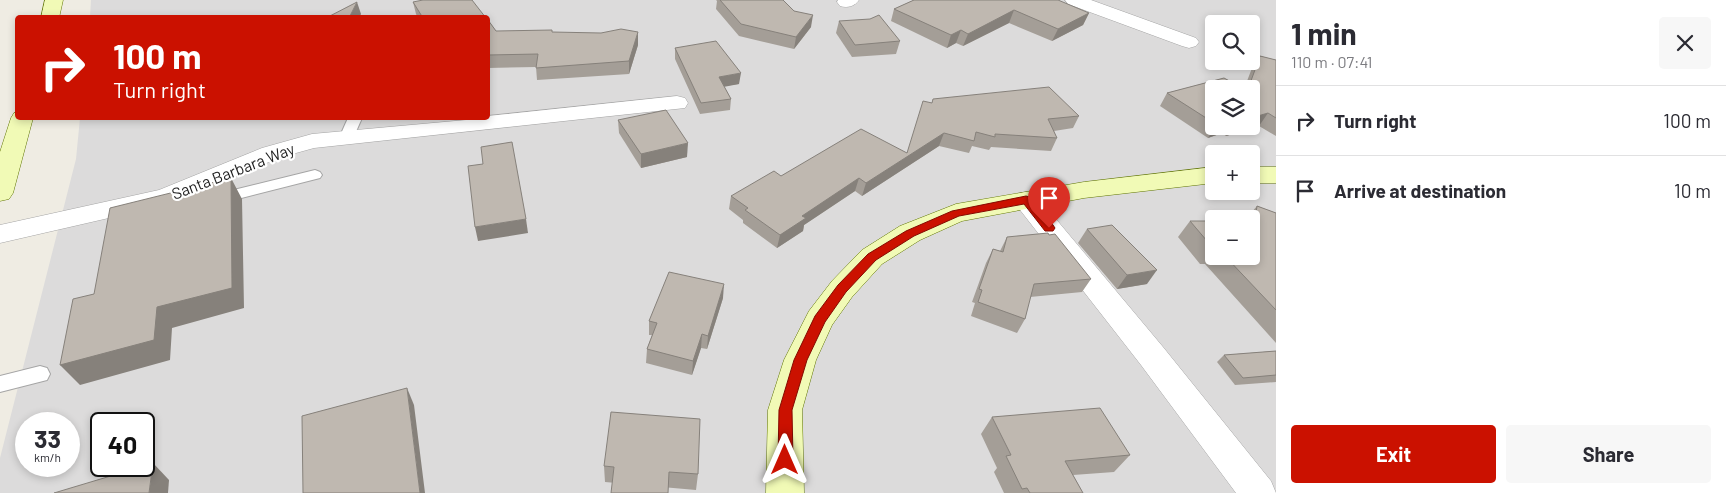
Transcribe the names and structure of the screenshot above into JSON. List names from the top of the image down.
{
  "streets": {
    "street": ["Santa Barbara Way"]
  },
  "page": {
    "heading": ["1 min", "110 m · 07:41"],
    "map_buttons": ["+", "−"],
    "turn": ["100 m", "Turn right"],
    "list": [
      {
        "name": "Turn right",
        "value": "100 m"
      },
      {
        "name": "Arrive at destination",
        "value": "10 m"
      }
    ],
    "speed": "33 km/h",
    "limit": "40",
    "buttons": ["Exit", "Share"]
  }
}
